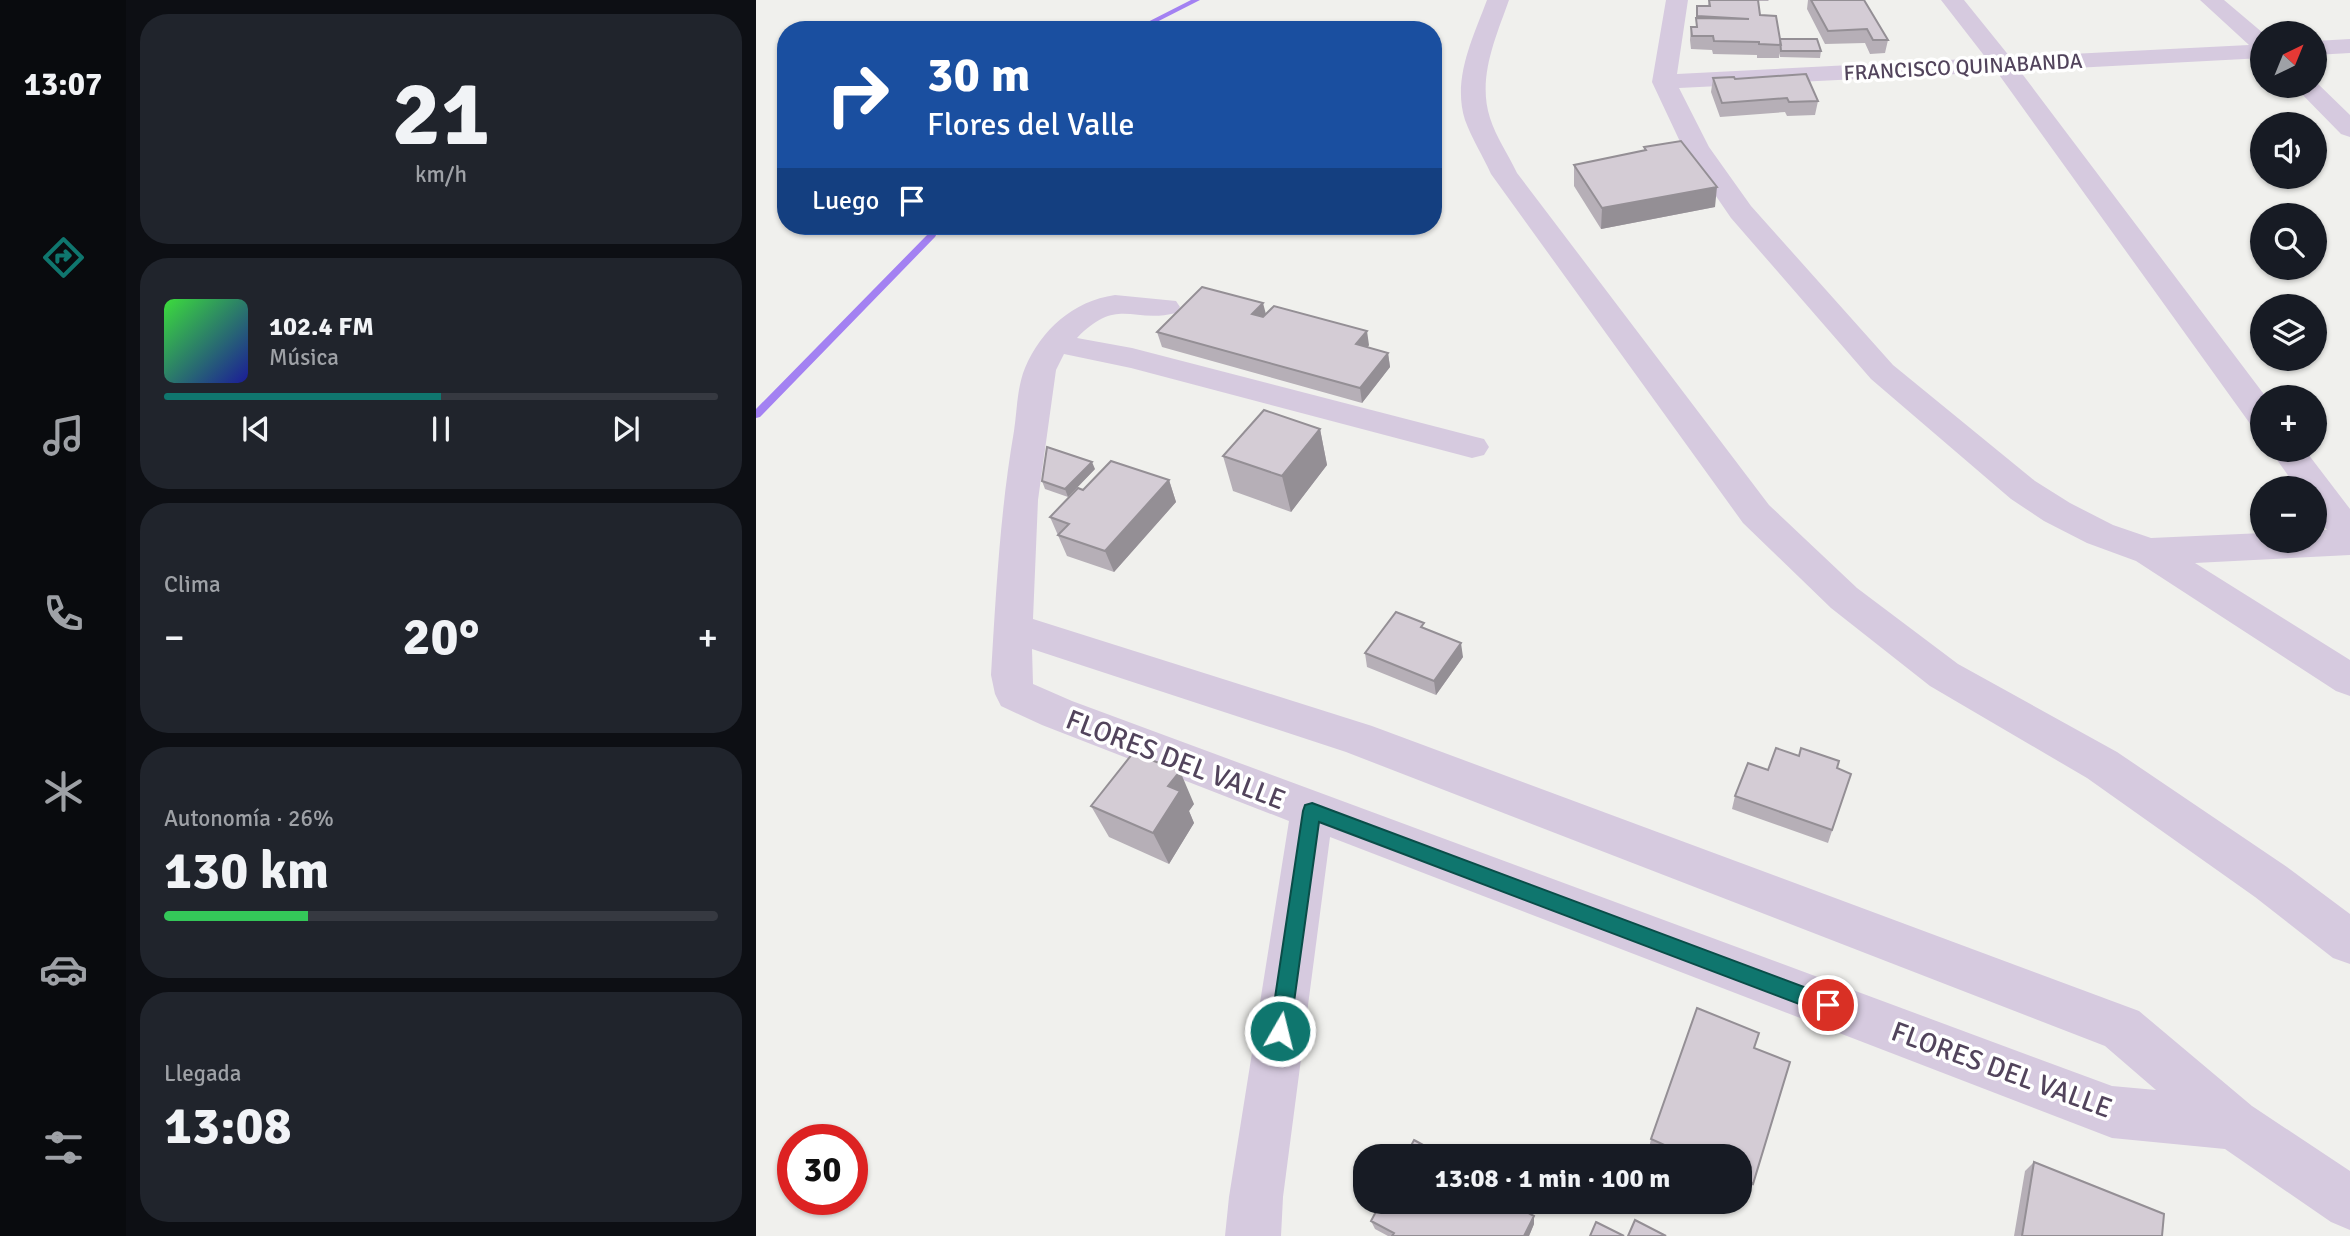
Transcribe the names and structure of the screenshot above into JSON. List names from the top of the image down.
{
  "streets": {
    "street": ["FRANCISCO QUINABANDA", "FLORES DEL VALLE"]
  },
  "north": "top right",
  "page": {
    "tabs": "13:07",
    "tile": [
      ["21", "km/h"],
      "Clima",
      ["Autonomía · 26%", "130 km"],
      ["Llegada", "13:08"]
    ],
    "map_buttons": ["+", "−"],
    "turn": ["30 m", "Flores del Valle"],
    "then": "Luego",
    "song": ["102.4 FM", "Música"],
    "heat": ["−", "20°", "+"],
    "limit": "30",
    "trip": "13:08 · 1 min · 100 m"
  }
}
